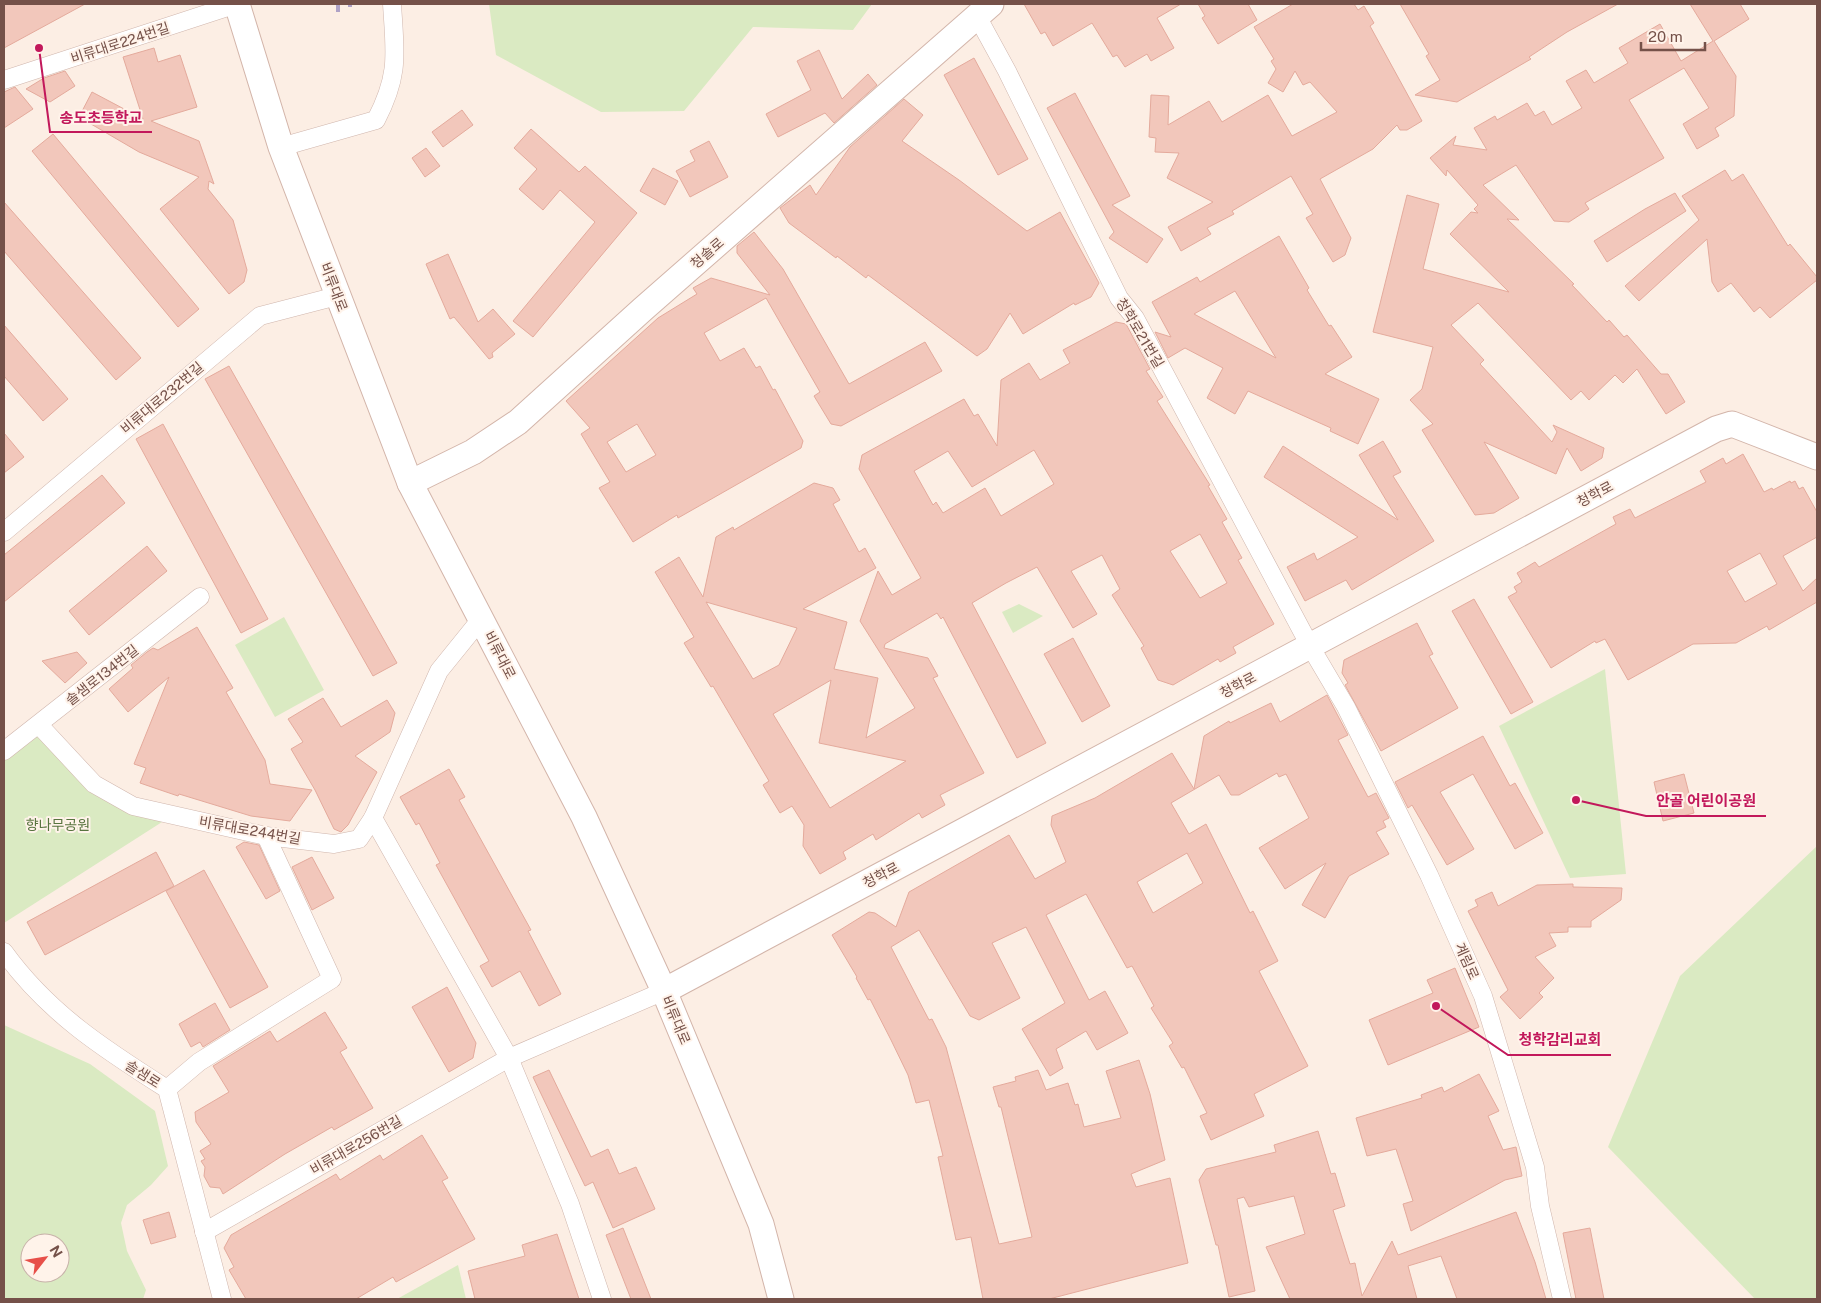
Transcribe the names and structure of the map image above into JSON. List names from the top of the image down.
{
  "streets": {
    "street": [
      "비류대로224번길",
      "청솔로",
      "비류대로",
      "청학로21번길",
      "비류대로232번길",
      "청학로",
      "솔샘로134번길",
      "비류대로244번길",
      "계림로",
      "솔샘로",
      "비류대로256번길"
    ]
  },
  "crossings": [
    ["비류대로224번길", "비류대로"],
    ["청솔로", "비류대로"],
    ["청솔로", "청학로21번길"],
    ["비류대로", "비류대로232번길"],
    ["비류대로", "청학로"],
    ["비류대로", "비류대로244번길"],
    ["비류대로", "비류대로256번길"],
    ["청학로21번길", "청학로"],
    ["청학로21번길", "계림로"],
    ["청학로", "계림로"],
    ["청학로", "비류대로256번길"],
    ["솔샘로134번길", "비류대로244번길"],
    ["솔샘로", "비류대로256번길"]
  ],
  "parks": ["향나무공원"],
  "places": ["송도초등학교", "안골 어린이공원", "청학감리교회"],
  "scale_bar": "20 m",
  "north": "top right"
}
